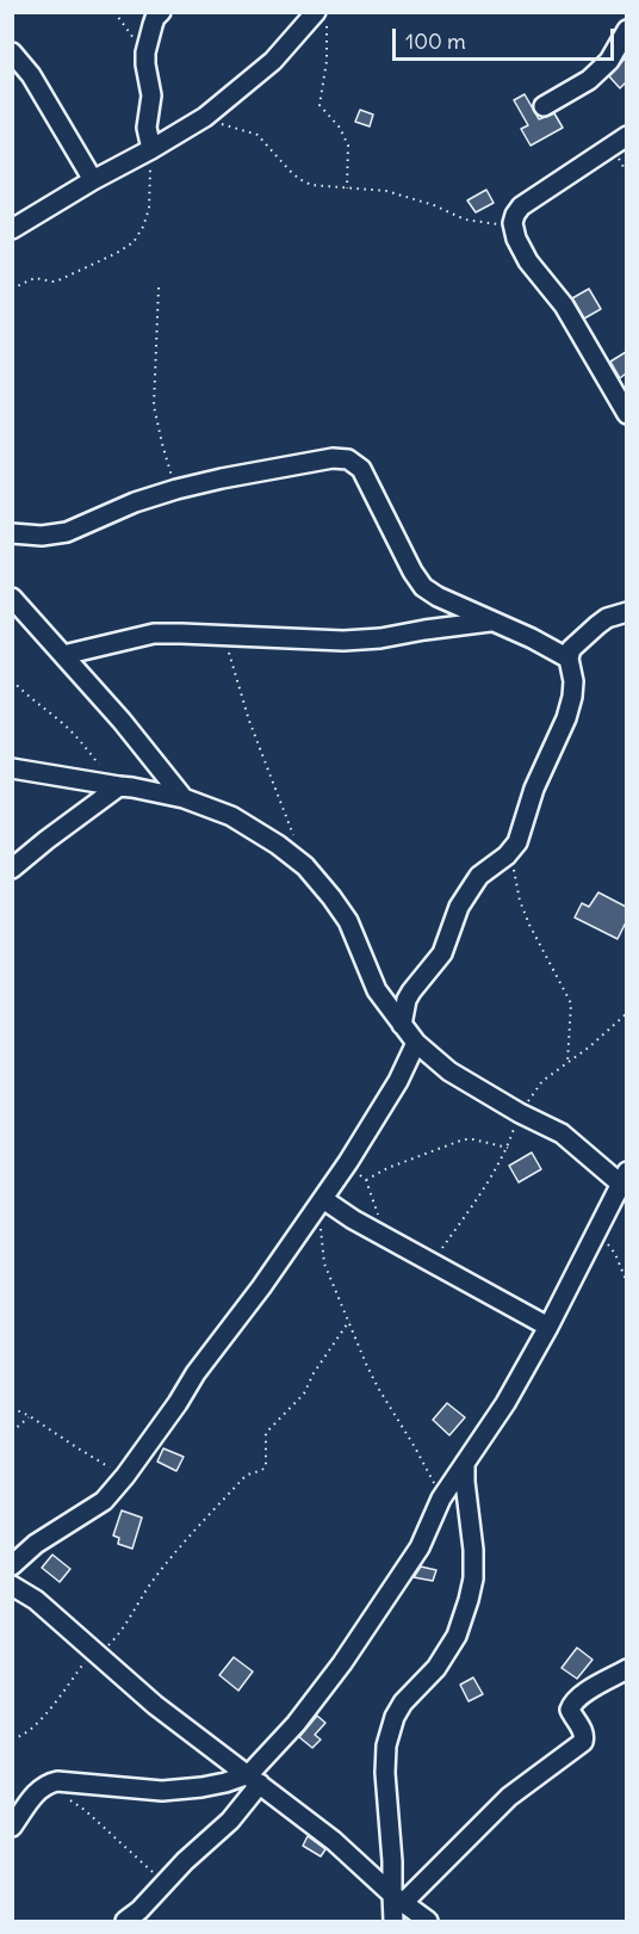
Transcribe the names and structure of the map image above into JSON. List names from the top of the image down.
{
  "scale_bar": "100 m"
}
